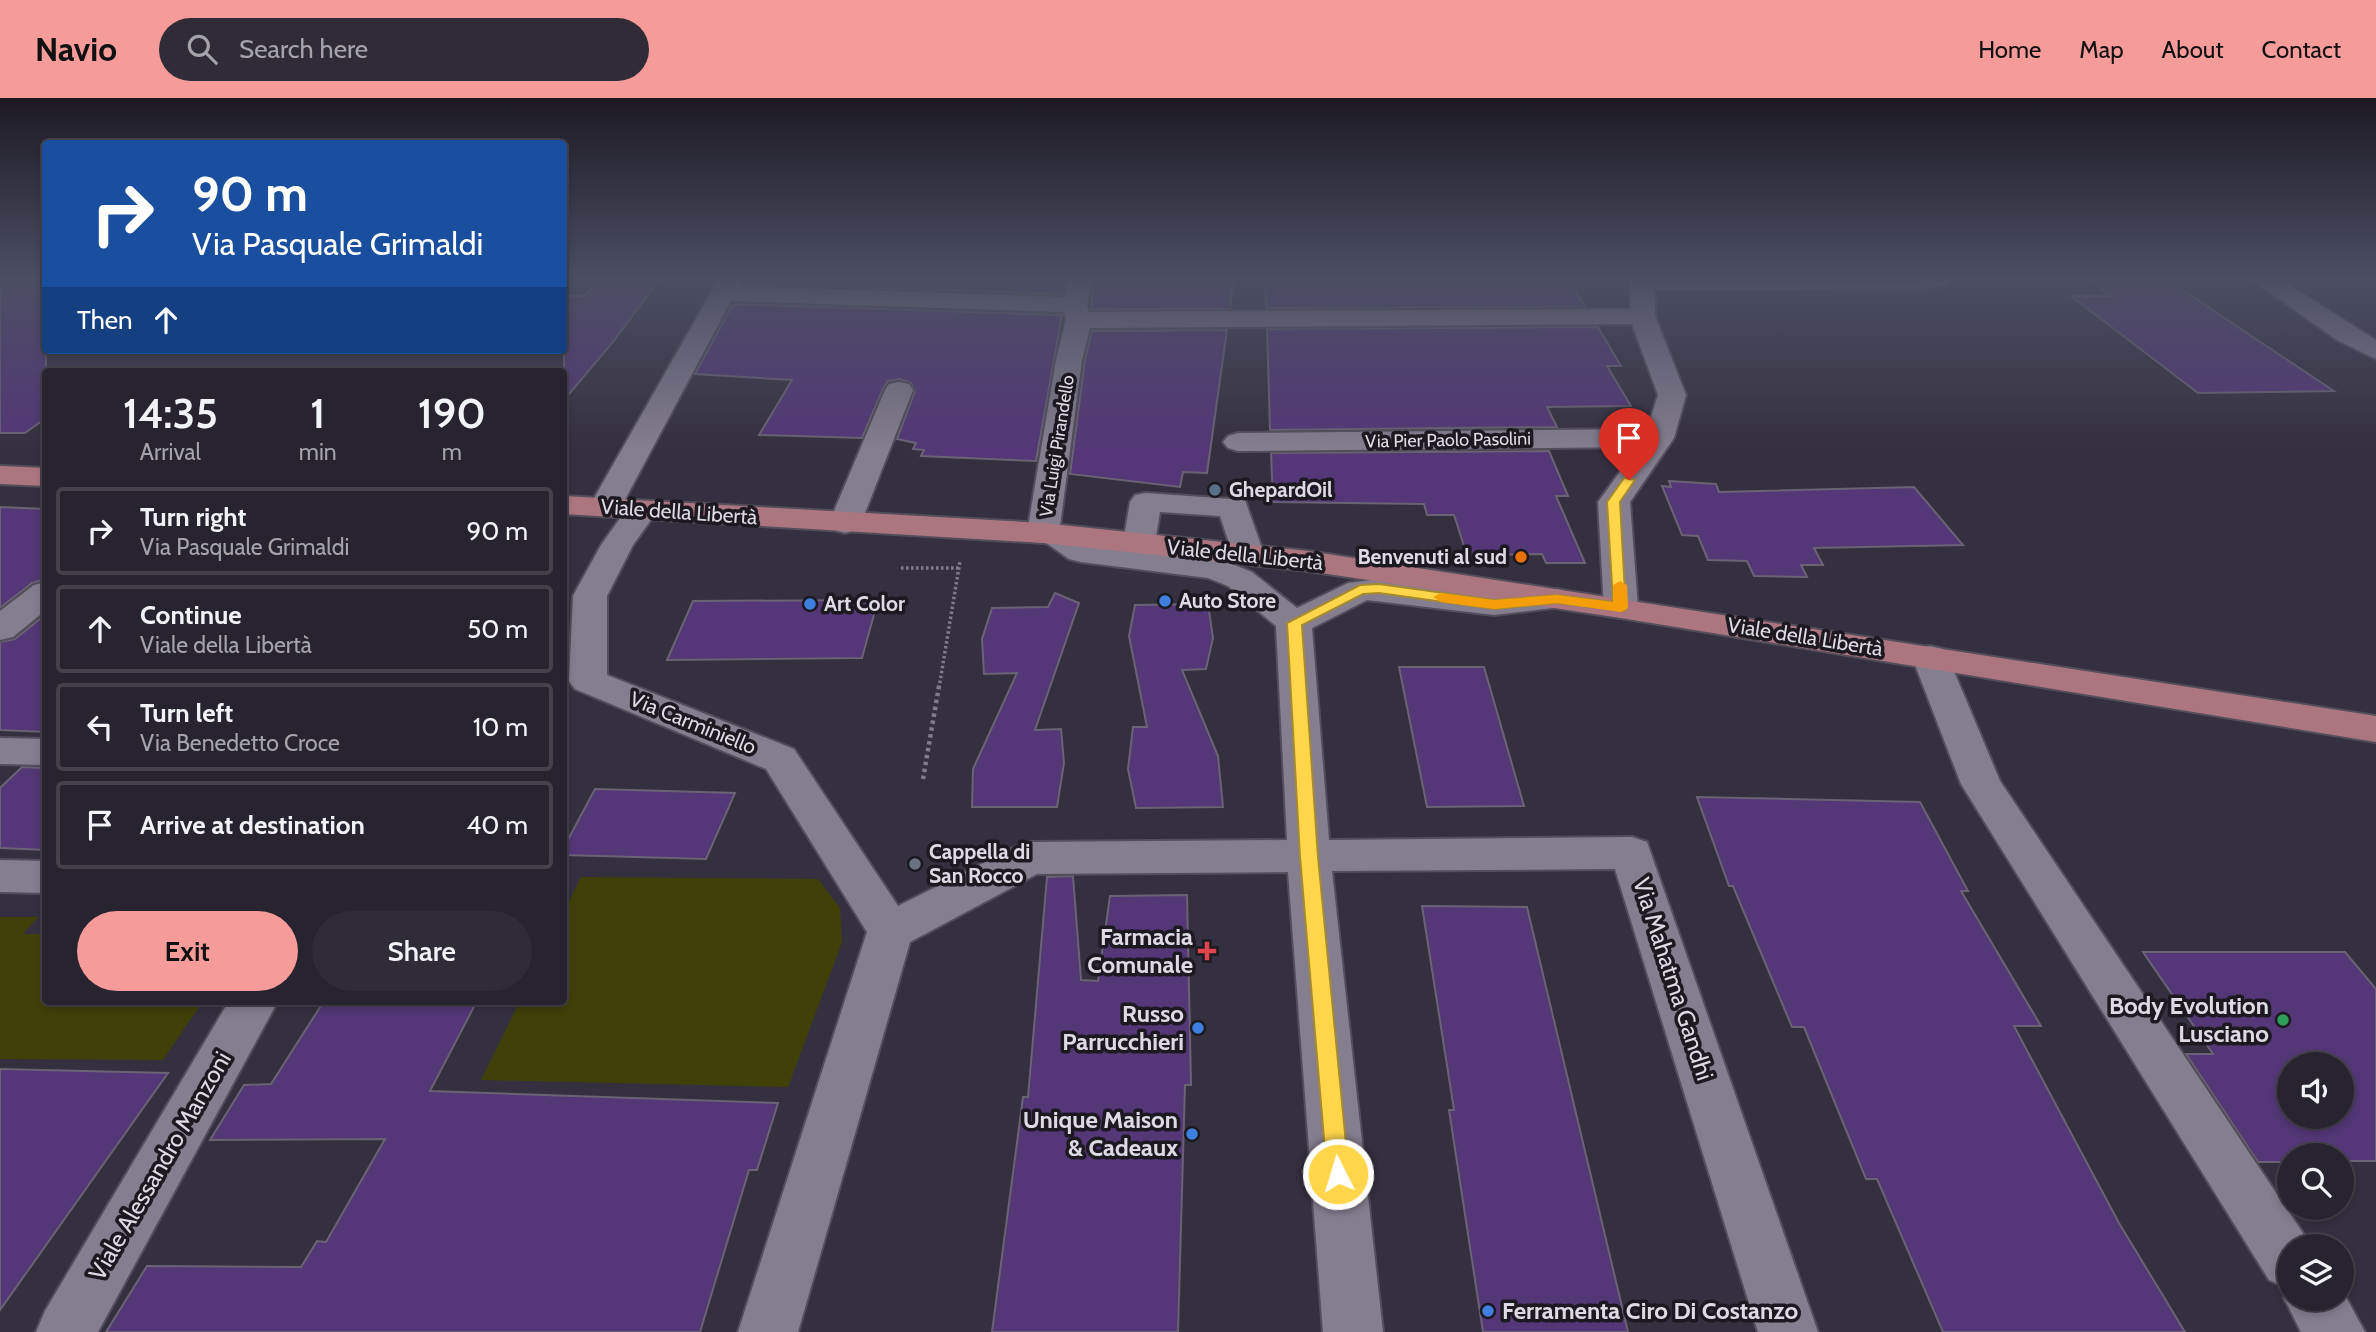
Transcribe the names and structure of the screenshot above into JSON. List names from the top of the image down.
{
  "streets": {
    "main road": ["Viale della Libertà"],
    "street": [
      "Via Pier Paolo Pasolini",
      "Via Luigi Pirandello",
      "Via Carminiello",
      "Via Mahatma Gandhi",
      "Viale Alessandro Manzoni"
    ]
  },
  "crossings": [
    ["Via Luigi Pirandello", "Viale della Libertà"],
    ["Viale della Libertà", "Via Carminiello"]
  ],
  "places": {
    "other": [
      "GhepardOil",
      "Benvenuti al sud",
      "Auto Store",
      "Art Color",
      "Cappella di San Rocco",
      "Body Evolution Lusciano",
      "Russo Parrucchieri",
      "Unique Maison & Cadeaux",
      "Ferramenta Ciro Di Costanzo"
    ],
    "health": ["Farmacia Comunale"]
  },
  "page": {
    "header": "Navio",
    "search": "Search here",
    "nav": [
      "Home",
      "Map",
      "About",
      "Contact"
    ],
    "turn": ["90 m", "Via Pasquale Grimaldi"],
    "then": "Then",
    "eta": [
      "14:35",
      "Arrival",
      "1",
      "min",
      "190",
      "m"
    ],
    "list": [
      {
        "name": "Turn right",
        "note": "Via Pasquale Grimaldi",
        "value": "90 m"
      },
      {
        "name": "Continue",
        "note": "Viale della Libertà",
        "value": "50 m"
      },
      {
        "name": "Turn left",
        "note": "Via Benedetto Croce",
        "value": "10 m"
      },
      {
        "name": "Arrive at destination",
        "value": "40 m"
      }
    ],
    "buttons": ["Exit", "Share"]
  }
}
